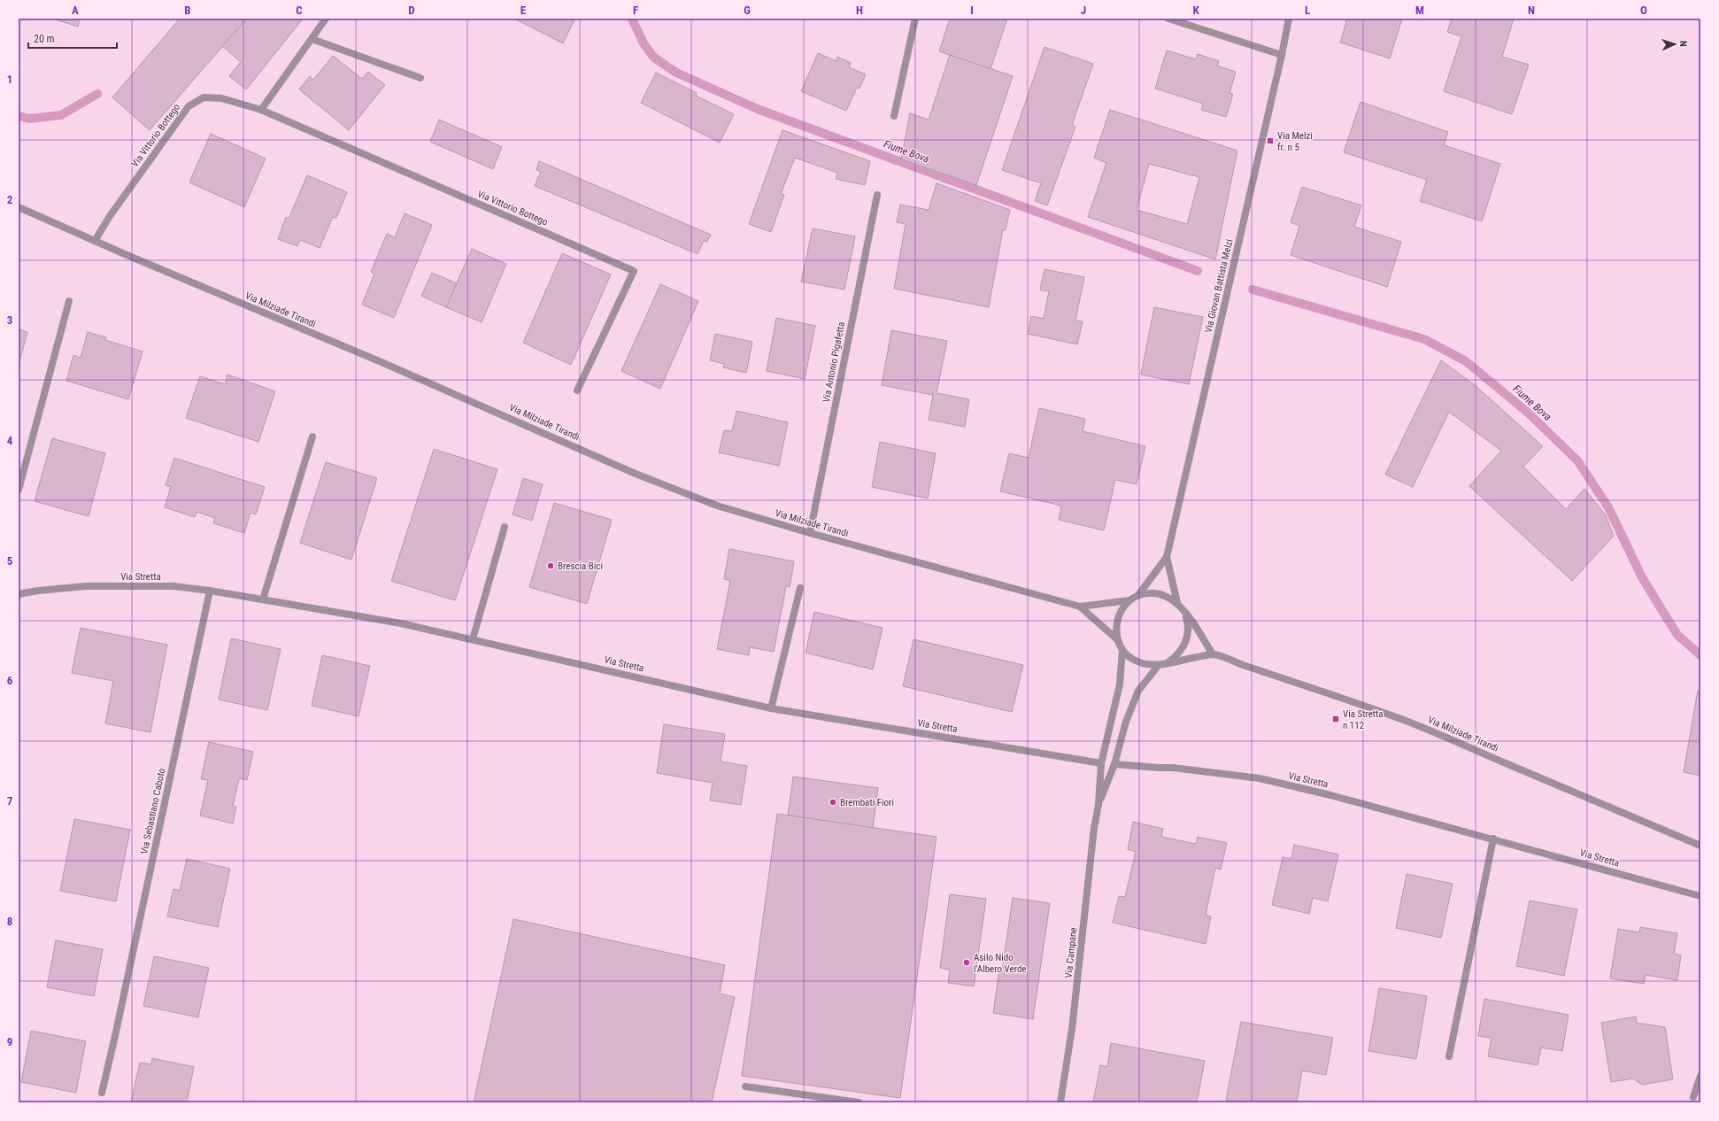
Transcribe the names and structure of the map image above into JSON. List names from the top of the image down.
{
  "streets": {
    "street": [
      "Via Vittorio Bottego",
      "Via Giovan Battista Melzi",
      "Via Milziade Tirandi",
      "Via Antonio Pigafetta",
      "Via Stretta",
      "Via Sebastiano Caboto",
      "Via Campane"
    ]
  },
  "crossings": [
    ["Via Vittorio Bottego", "Via Milziade Tirandi"],
    ["Via Giovan Battista Melzi", "Via Milziade Tirandi"],
    ["Via Giovan Battista Melzi", "Via Campane"],
    ["Via Milziade Tirandi", "Via Antonio Pigafetta"],
    ["Via Milziade Tirandi", "Via Campane"],
    ["Via Stretta", "Via Sebastiano Caboto"],
    ["Via Stretta", "Via Campane"]
  ],
  "water": ["Fiume Bova"],
  "places": {
    "transit": ["Via Melzi fr. n 5", "Via Stretta n 112"],
    "other": ["Brescia Bici", "Brembati Fiori", "Asilo Nido l'Albero Verde"]
  },
  "scale_bar": "20 m",
  "north": "right",
  "grid": {
    "columns": [
      "A",
      "B",
      "C",
      "D",
      "E",
      "F",
      "G",
      "H",
      "I",
      "J",
      "K",
      "L",
      "M",
      "N",
      "O"
    ],
    "rows": [
      "1",
      "2",
      "3",
      "4",
      "5",
      "6",
      "7",
      "8",
      "9"
    ]
  }
}
